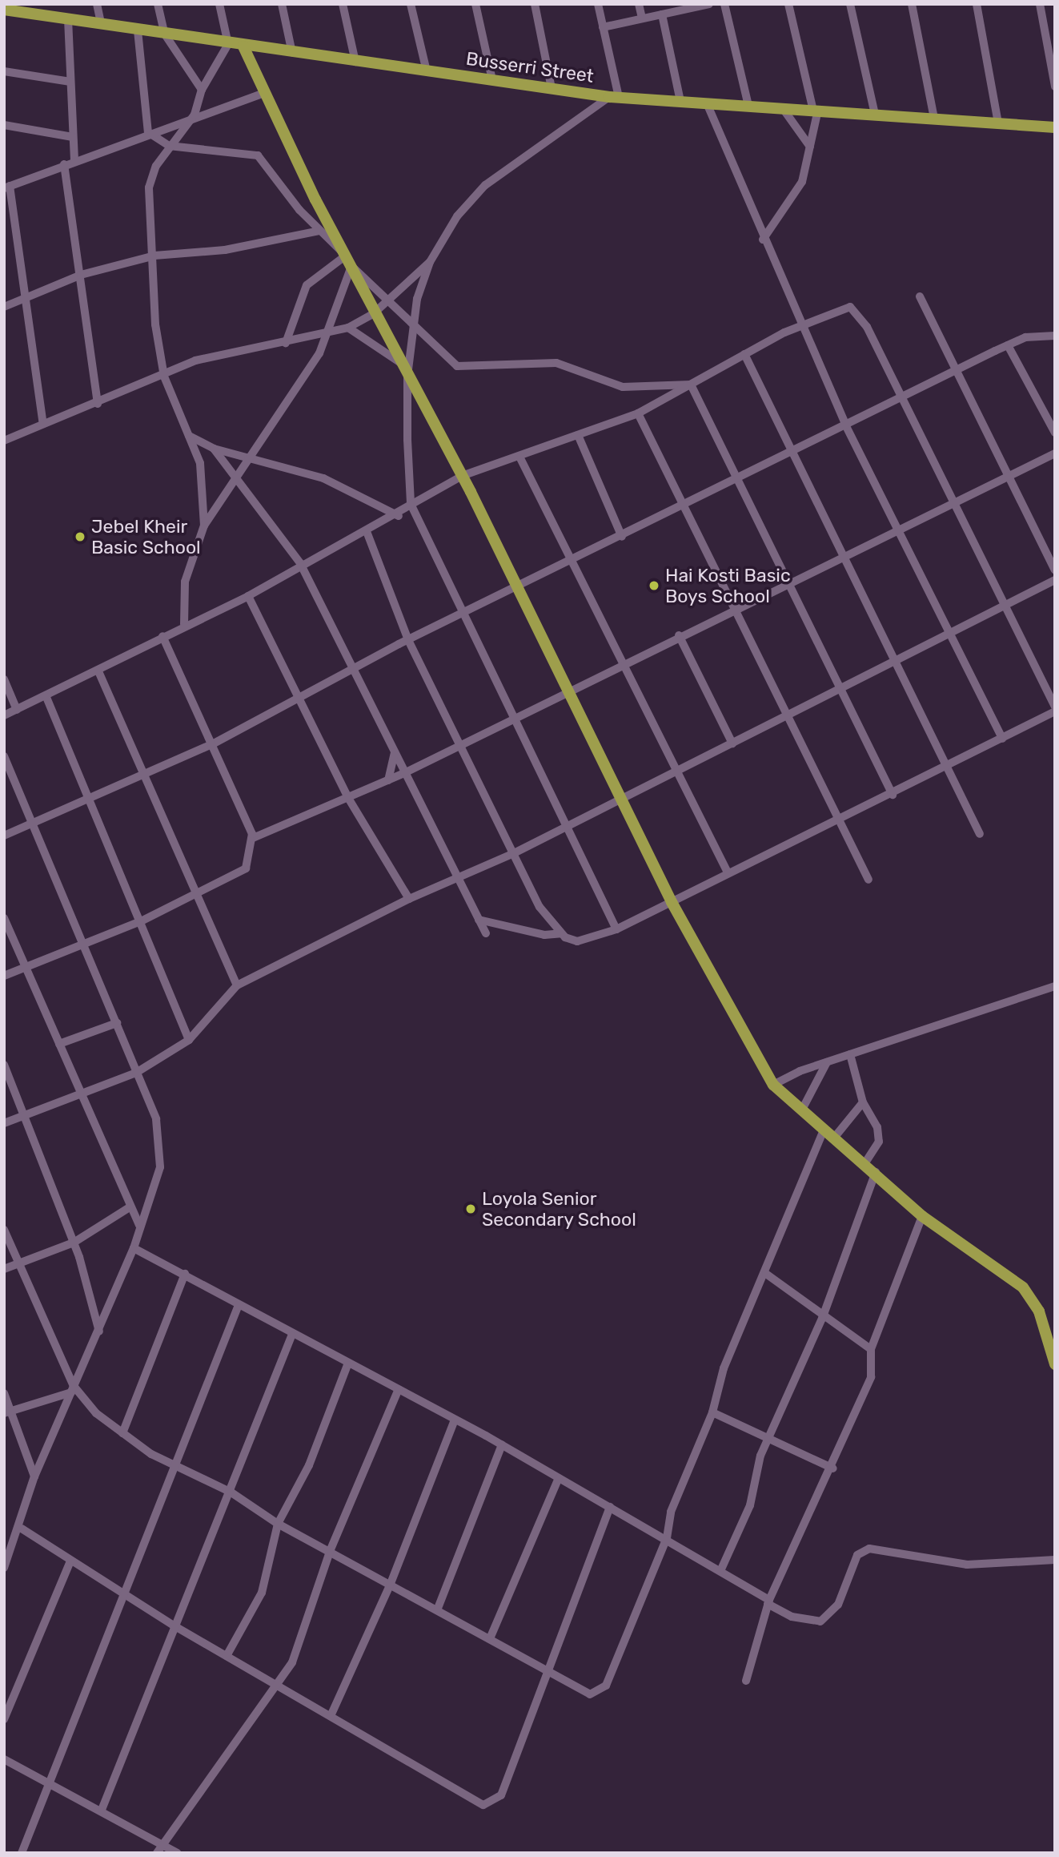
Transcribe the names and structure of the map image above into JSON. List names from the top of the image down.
{
  "streets": {
    "main road": ["Busserri Street"]
  },
  "places": ["Jebel Kheir Basic School", "Hai Kosti Basic Boys School", "Loyola Senior Secondary School"]
}
